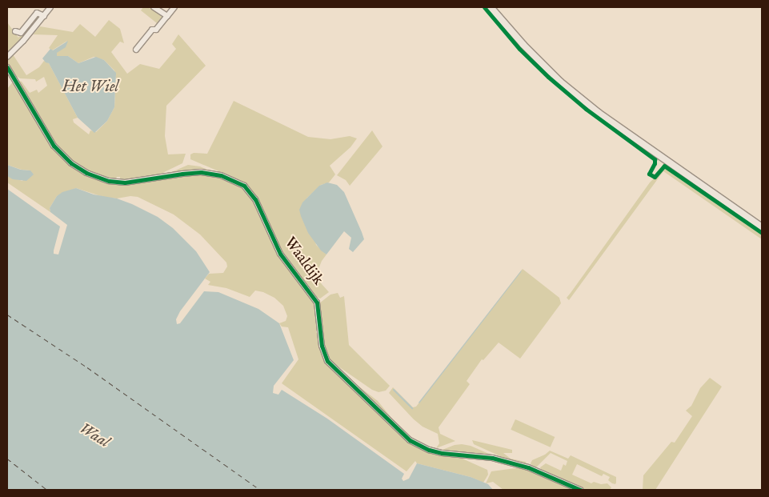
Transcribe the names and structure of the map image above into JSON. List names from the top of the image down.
{
  "streets": {
    "street": ["Waaldijk"]
  },
  "water": ["Het Wiel", "Waal"]
}
